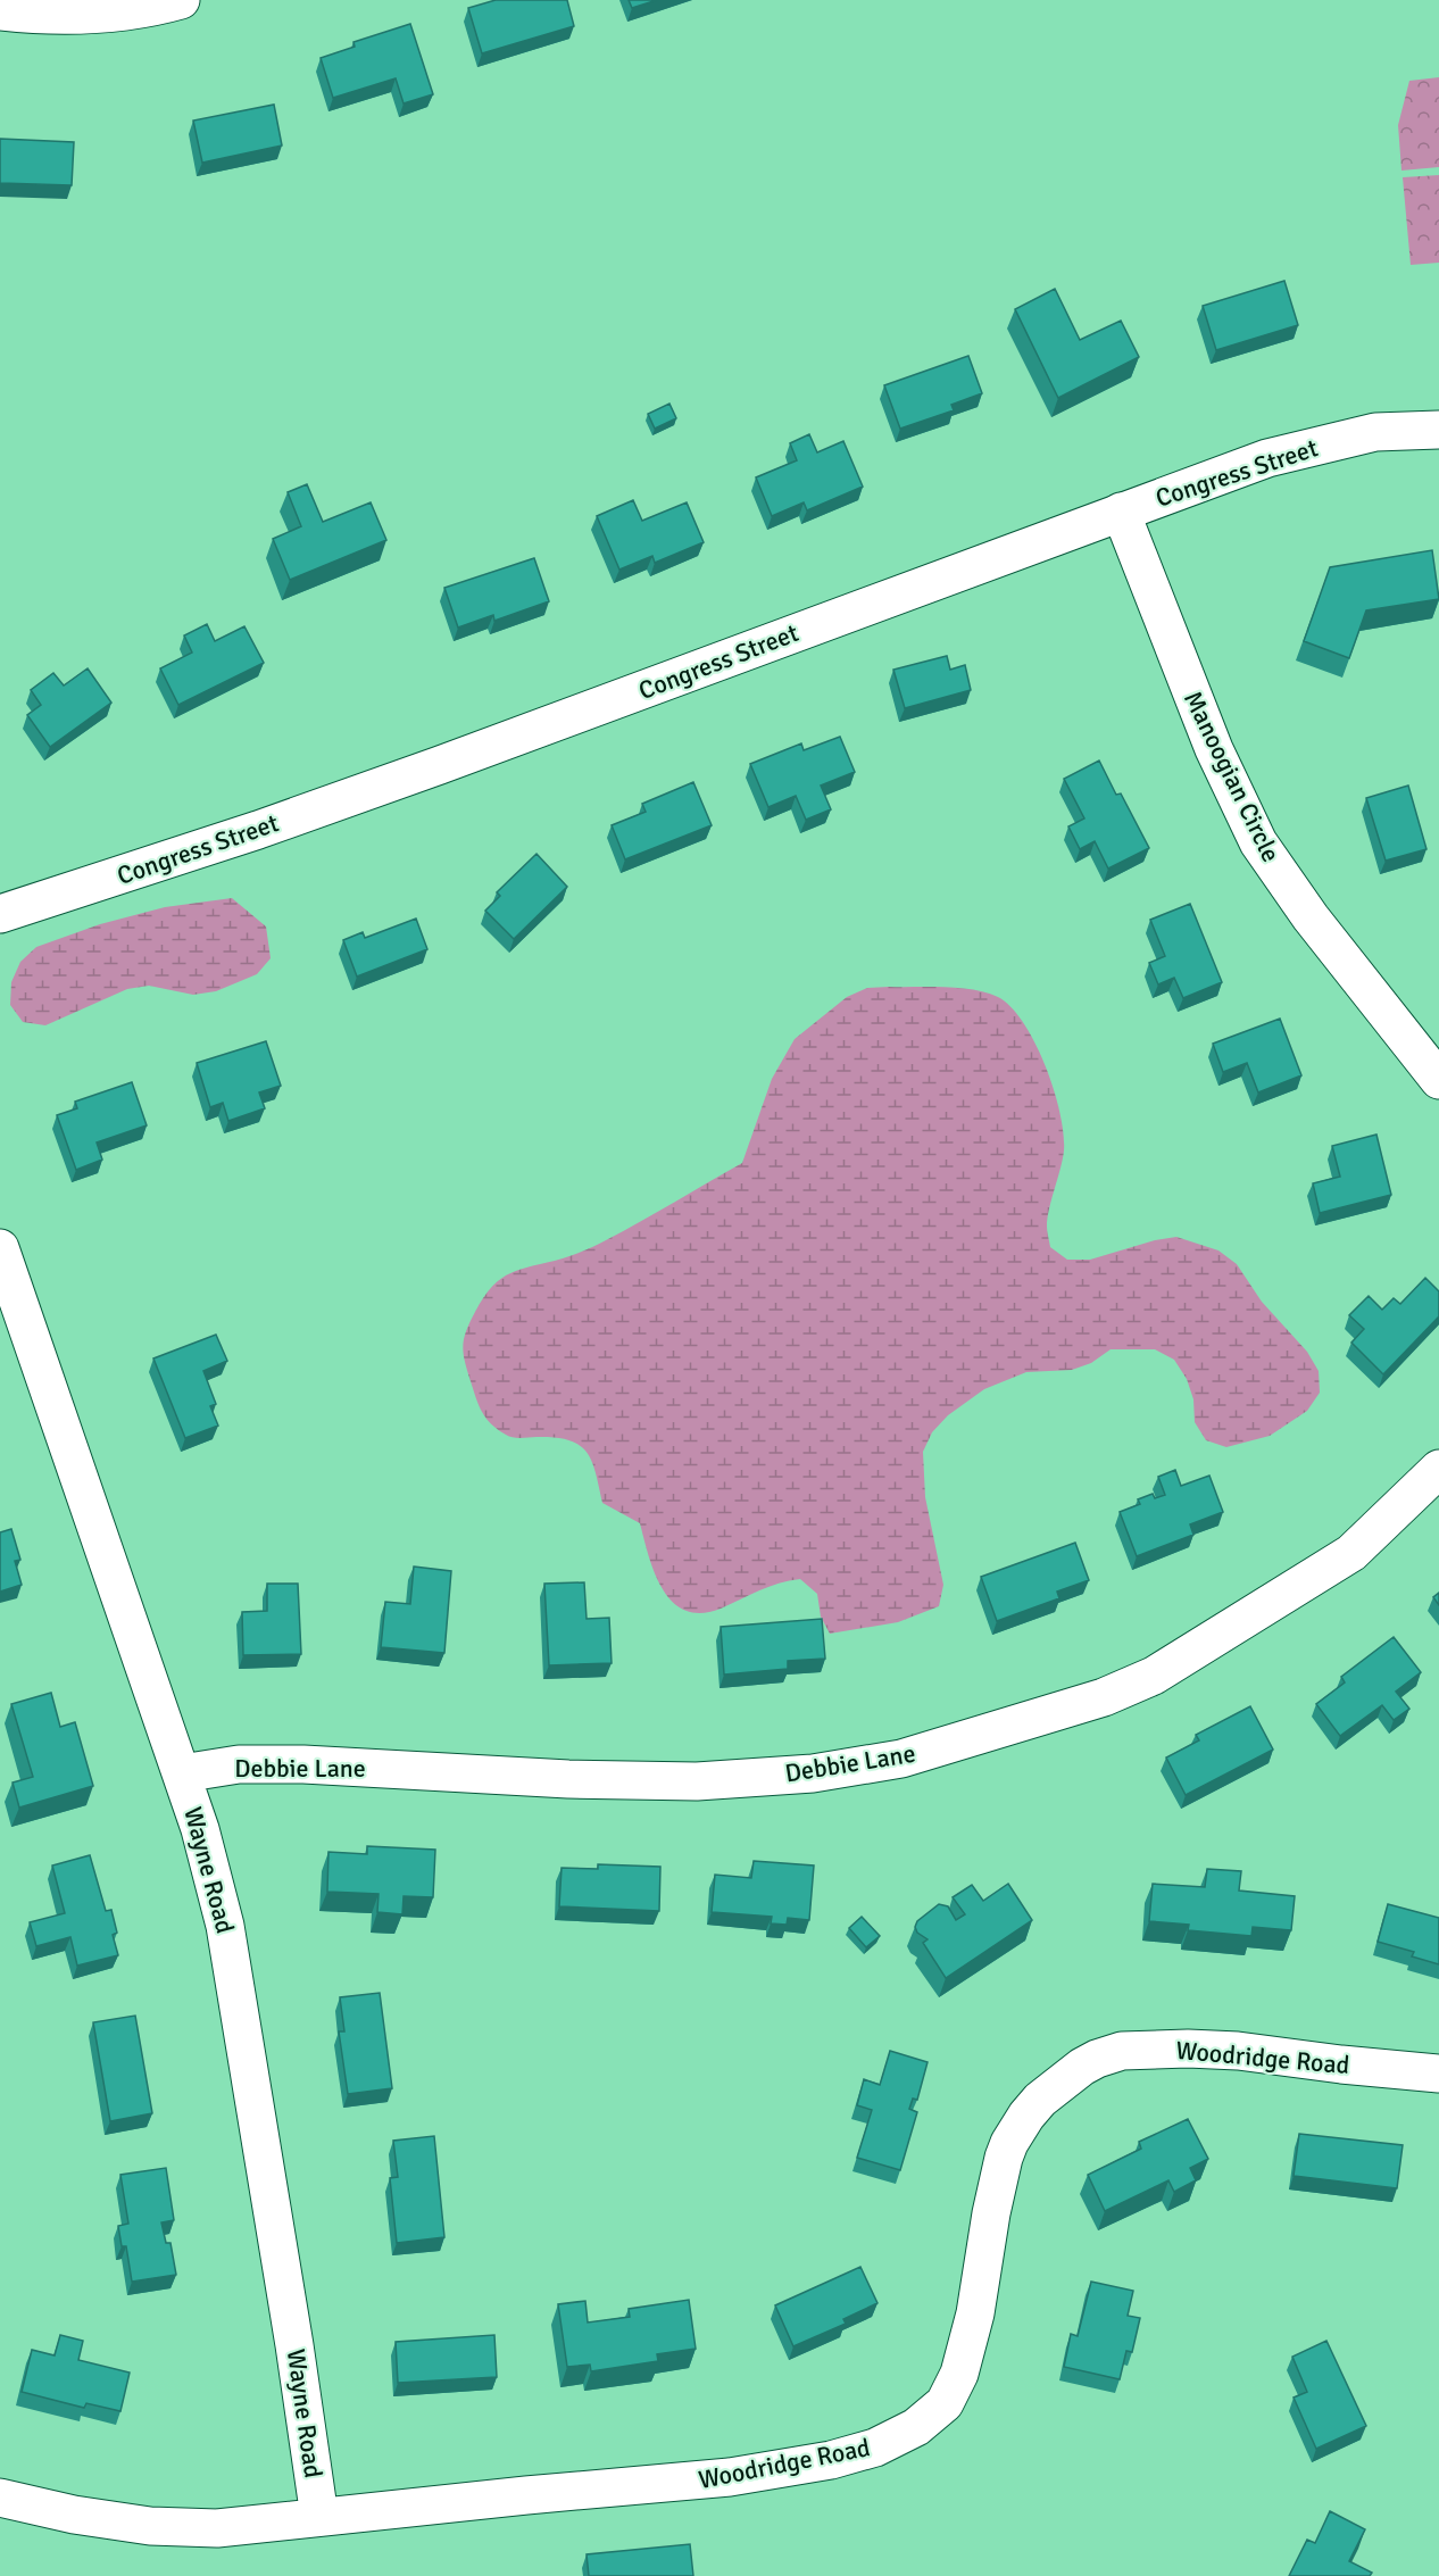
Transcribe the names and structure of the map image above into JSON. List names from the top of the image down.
{
  "streets": {
    "street": [
      "Congress Street",
      "Manoogian Circle",
      "Debbie Lane",
      "Wayne Road",
      "Woodridge Road"
    ]
  },
  "crossings": [
    ["Congress Street", "Manoogian Circle"],
    ["Debbie Lane", "Wayne Road"],
    ["Wayne Road", "Woodridge Road"]
  ]
}
